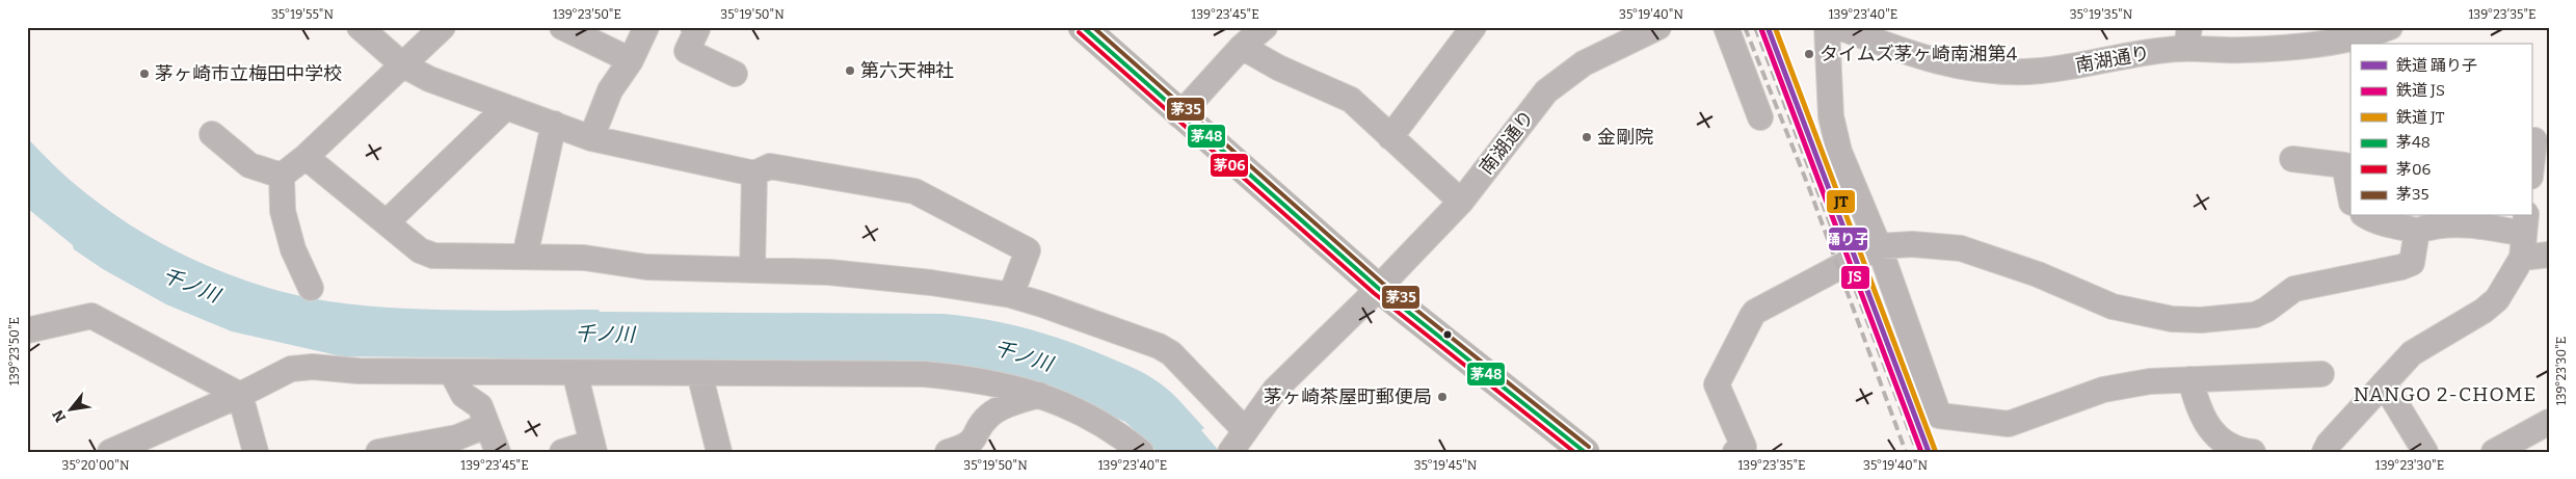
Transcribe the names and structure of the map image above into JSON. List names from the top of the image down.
{
  "streets": {
    "street": ["南湖通り"]
  },
  "districts": ["NANGO 2-CHOME"],
  "water": ["千ノ川"],
  "places": [
    "タイムズ茅ヶ崎南湘第4",
    "第六天神社",
    "茅ヶ崎市立梅田中学校",
    "金剛院",
    "茅ヶ崎茶屋町郵便局"
  ],
  "lines": [
    "rail line 踊り子",
    "rail line JT",
    "transit line 茅48",
    "transit line 茅35",
    "rail line JS",
    "transit line 茅06"
  ],
  "legend": [
    "鉄道 踊り子",
    "鉄道 JS",
    "鉄道 JT",
    "茅48",
    "茅06",
    "茅35"
  ],
  "north": "bottom left",
  "coordinates": [
    "35°19'55\"N",
    "139°23'50\"E",
    "35°19'50\"N",
    "139°23'45\"E",
    "35°19'40\"N",
    "139°23'40\"E",
    "35°19'35\"N",
    "139°23'35\"E",
    "139°23'30\"E",
    "35°20'00\"N",
    "35°19'45\"N"
  ]
}
